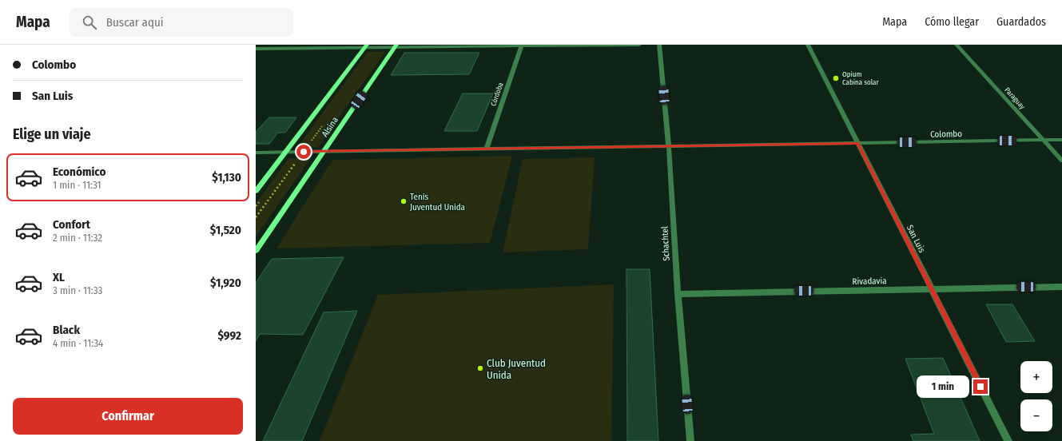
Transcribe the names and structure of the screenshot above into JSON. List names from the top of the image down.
{
  "streets": {
    "main road": ["Alsina"],
    "street": [
      "Córdoba",
      "Paraguay",
      "Colombo",
      "San Luis",
      "Schachtel",
      "Rivadavia"
    ]
  },
  "crossings": [
    ["Córdoba", "Colombo"],
    ["Paraguay", "Colombo"],
    ["Alsina", "Colombo"],
    ["Colombo", "San Luis"],
    ["Colombo", "Schachtel"],
    ["San Luis", "Rivadavia"],
    ["Schachtel", "Rivadavia"]
  ],
  "places": ["Opium Cabina solar", "Tenis Juventud Unida", "Club Juventud Unida"],
  "page": {
    "header": "Mapa",
    "search": "Buscar aquí",
    "nav": ["Mapa", "Cómo llegar", "Guardados"],
    "banner": ["Colombo", "San Luis"],
    "heading": "Elige un viaje",
    "list": [
      {
        "name": "Económico",
        "note": "1 min · 11:31",
        "value": "$1,130"
      },
      {
        "name": "Confort",
        "note": "2 min · 11:32",
        "value": "$1,520"
      },
      {
        "name": "XL",
        "note": "3 min · 11:33",
        "value": "$1,920"
      },
      {
        "name": "Black",
        "note": "4 min · 11:34",
        "value": "$992"
      }
    ],
    "map_buttons": ["+", "−"],
    "bubble": "1 min",
    "buttons": "Confirmar"
  }
}
